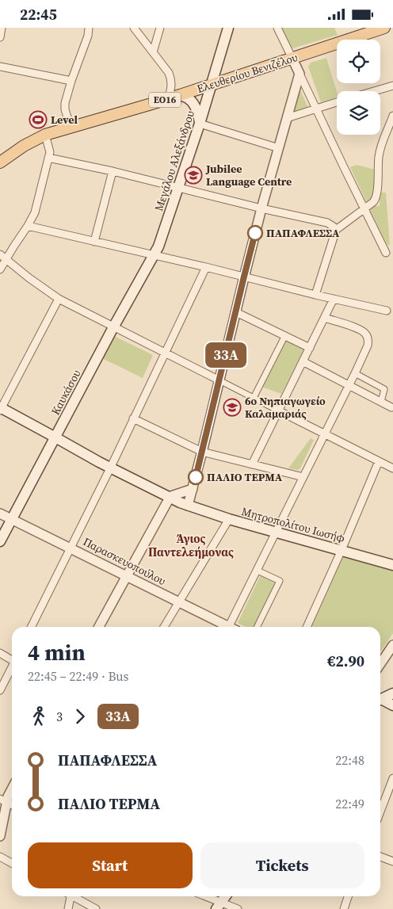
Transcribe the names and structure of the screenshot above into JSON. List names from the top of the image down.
{
  "streets": {
    "main road": [
      "Ελευθερίου Βενιζέλου",
      "ΕΟ16",
      "Μεγάλου Αλεξάνδρου",
      "Καυκάσου",
      "Μητροπολίτου Ιωσήφ"
    ],
    "street": ["Παρασκευοπούλου"]
  },
  "crossings": [
    ["Ελευθερίου Βενιζέλου", "Μεγάλου Αλεξάνδρου"],
    ["Μεγάλου Αλεξάνδρου", "Καυκάσου"],
    ["Καυκάσου", "Μητροπολίτου Ιωσήφ"],
    ["Καυκάσου", "Παρασκευοπούλου"]
  ],
  "districts": ["Άγιος Παντελεήμονας"],
  "places": {
    "sports": ["Level"],
    "school or university": ["Jubilee Language Centre", "6ο Νηπιαγωγείο Καλαμαριάς"],
    "other": ["ΠΑΠΑΦΛΕΣΣΑ", "ΠΑΛΙΟ ΤΕΡΜΑ"]
  },
  "lines": ["bus line 33A"],
  "page": {
    "status": "22:45",
    "on_map": "33A",
    "heading": ["4 min", "22:45 – 22:49 · Bus", "€2.90"],
    "legs": ["3", "33A"],
    "list": [
      {
        "name": "ΠΑΠΑΦΛΕΣΣΑ",
        "value": "22:48"
      },
      {
        "name": "ΠΑΛΙΟ ΤΕΡΜΑ",
        "value": "22:49"
      }
    ],
    "buttons": ["Start", "Tickets"]
  }
}
